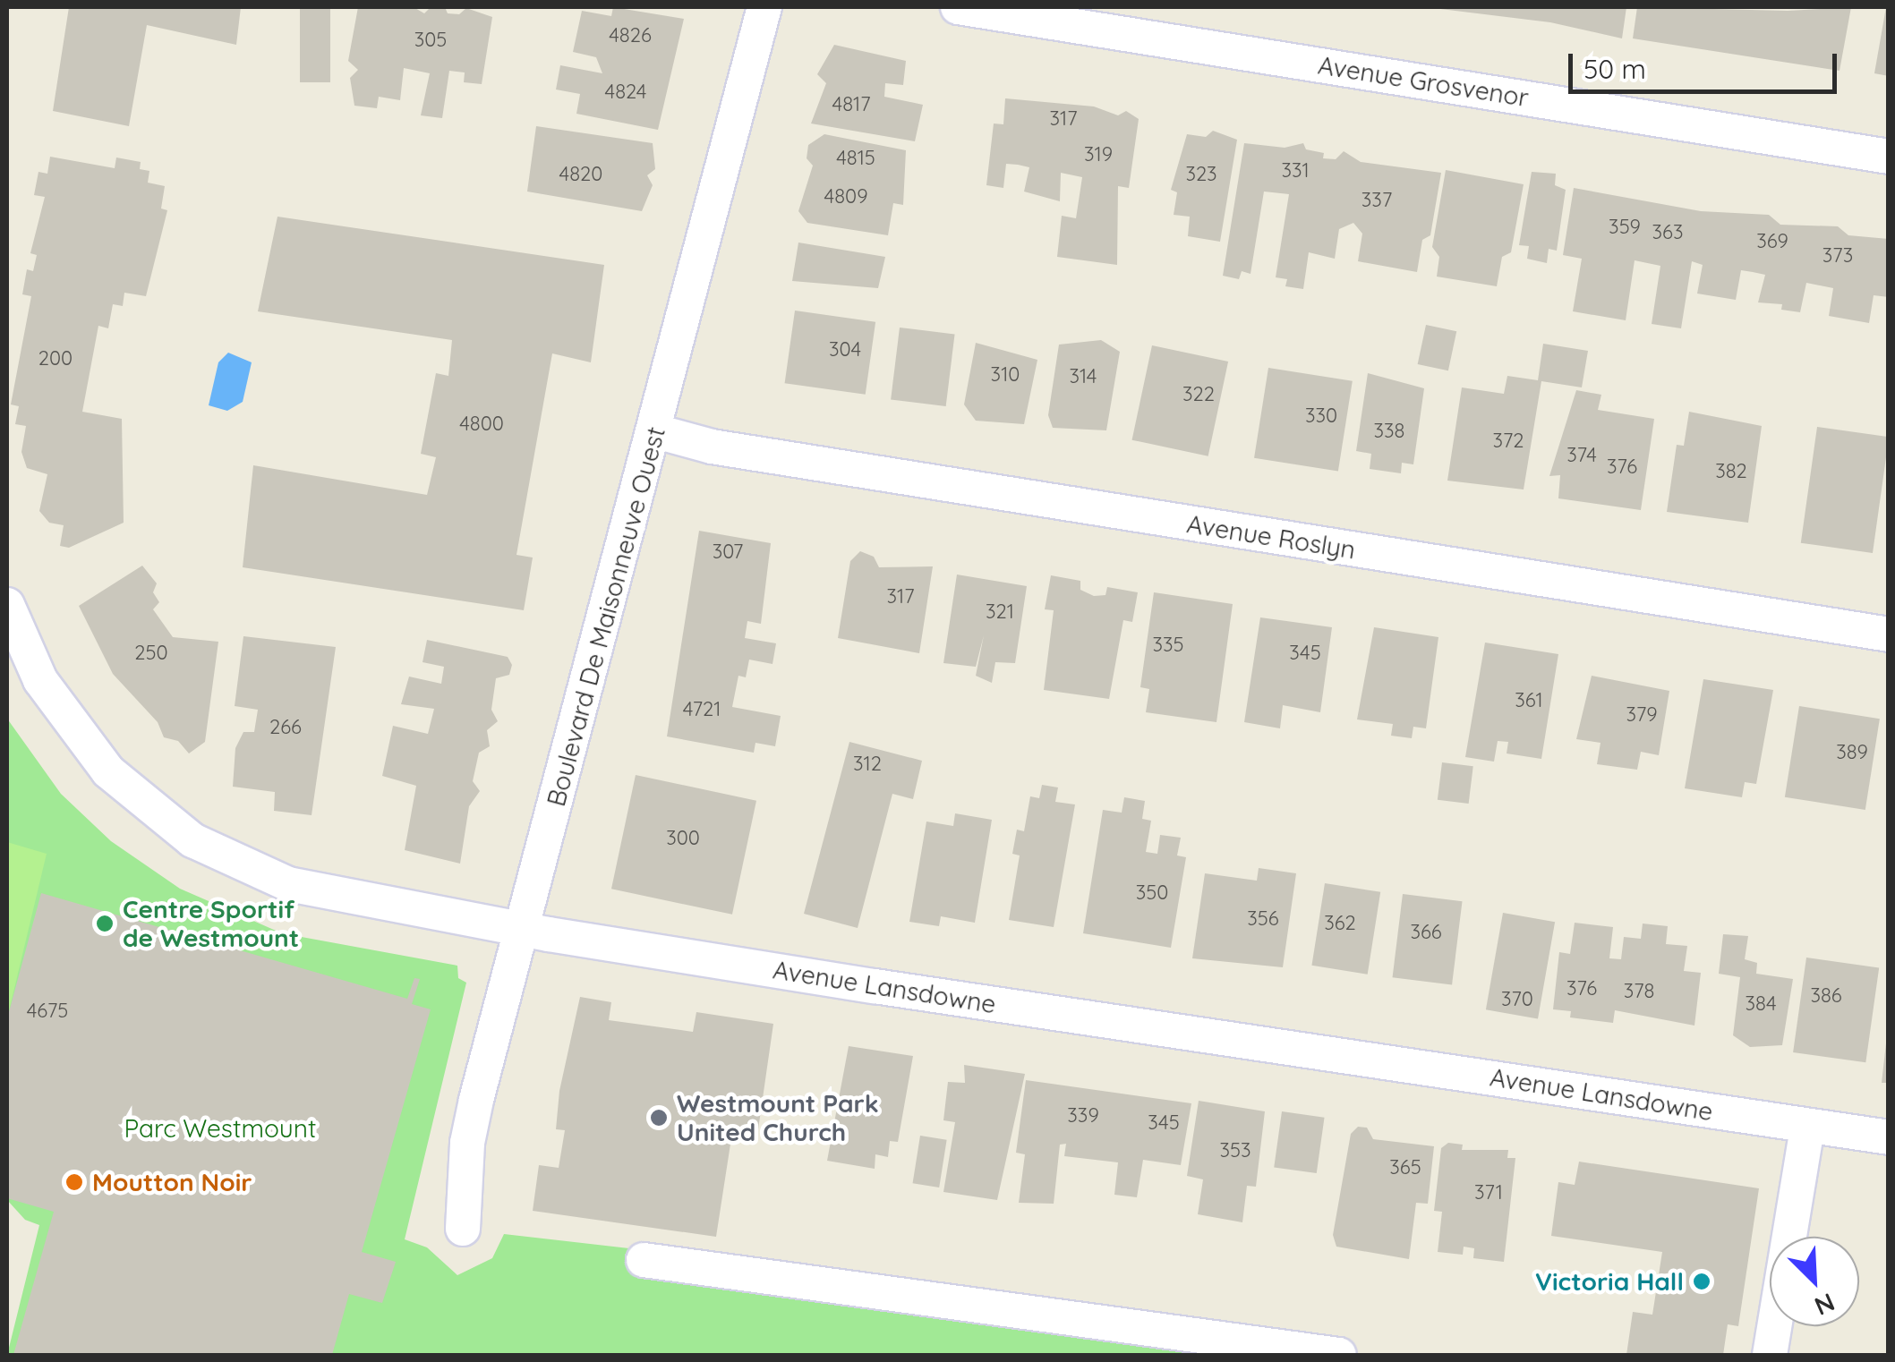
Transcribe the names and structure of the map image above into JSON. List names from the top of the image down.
{
  "streets": {
    "street": [
      "Avenue Grosvenor",
      "Avenue Roslyn",
      "Boulevard De Maisonneuve Ouest",
      "Avenue Lansdowne"
    ]
  },
  "crossings": [
    ["Avenue Roslyn", "Boulevard De Maisonneuve Ouest"],
    ["Boulevard De Maisonneuve Ouest", "Avenue Lansdowne"]
  ],
  "parks": ["Parc Westmount"],
  "places": [
    "Centre Sportif de Westmount",
    "Westmount Park United Church",
    "Moutton Noir",
    "Victoria Hall"
  ],
  "house_numbers": [
    "4826",
    "305",
    "4824",
    "4817",
    "317",
    "319",
    "4815",
    "331",
    "4820",
    "323",
    "4809",
    "337",
    "359",
    "363",
    "369",
    "373",
    "304",
    "200",
    "310",
    "314",
    "322",
    "330",
    "4800",
    "338",
    "372",
    "374",
    "376",
    "382",
    "307",
    "317",
    "321",
    "335",
    "250",
    "345",
    "361",
    "4721",
    "379",
    "266",
    "389",
    "312",
    "300",
    "350",
    "356",
    "362",
    "366",
    "376",
    "378",
    "386",
    "370",
    "384",
    "4675",
    "339",
    "345",
    "353",
    "365",
    "371"
  ],
  "scale_bar": "50 m",
  "north": "bottom right"
}
